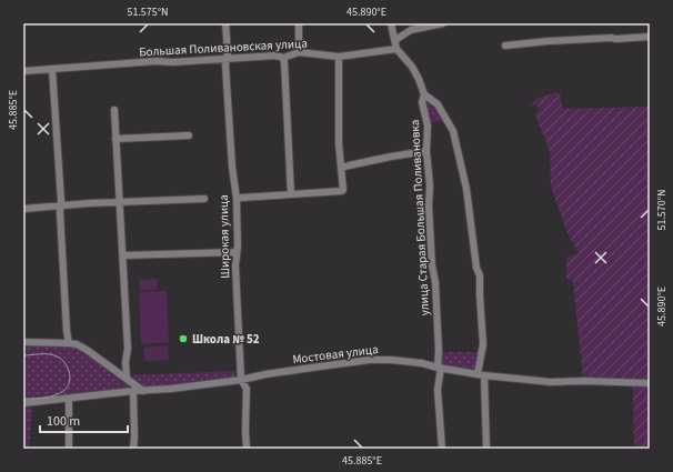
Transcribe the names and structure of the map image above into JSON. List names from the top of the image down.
{
  "streets": {
    "street": [
      "Большая Поливановская улица",
      "улица Старая Большая Поливановка",
      "Широкая улица",
      "Мостовая улица"
    ]
  },
  "crossings": [
    ["Большая Поливановская улица", "улица Старая Большая Поливановка"],
    ["Большая Поливановская улица", "Широкая улица"],
    ["улица Старая Большая Поливановка", "Мостовая улица"],
    ["Широкая улица", "Мостовая улица"]
  ],
  "places": ["Школа № 52"],
  "scale_bar": "100 m",
  "coordinates": [
    "51.575°N",
    "45.890°E",
    "45.885°E",
    "51.570°N"
  ]
}
